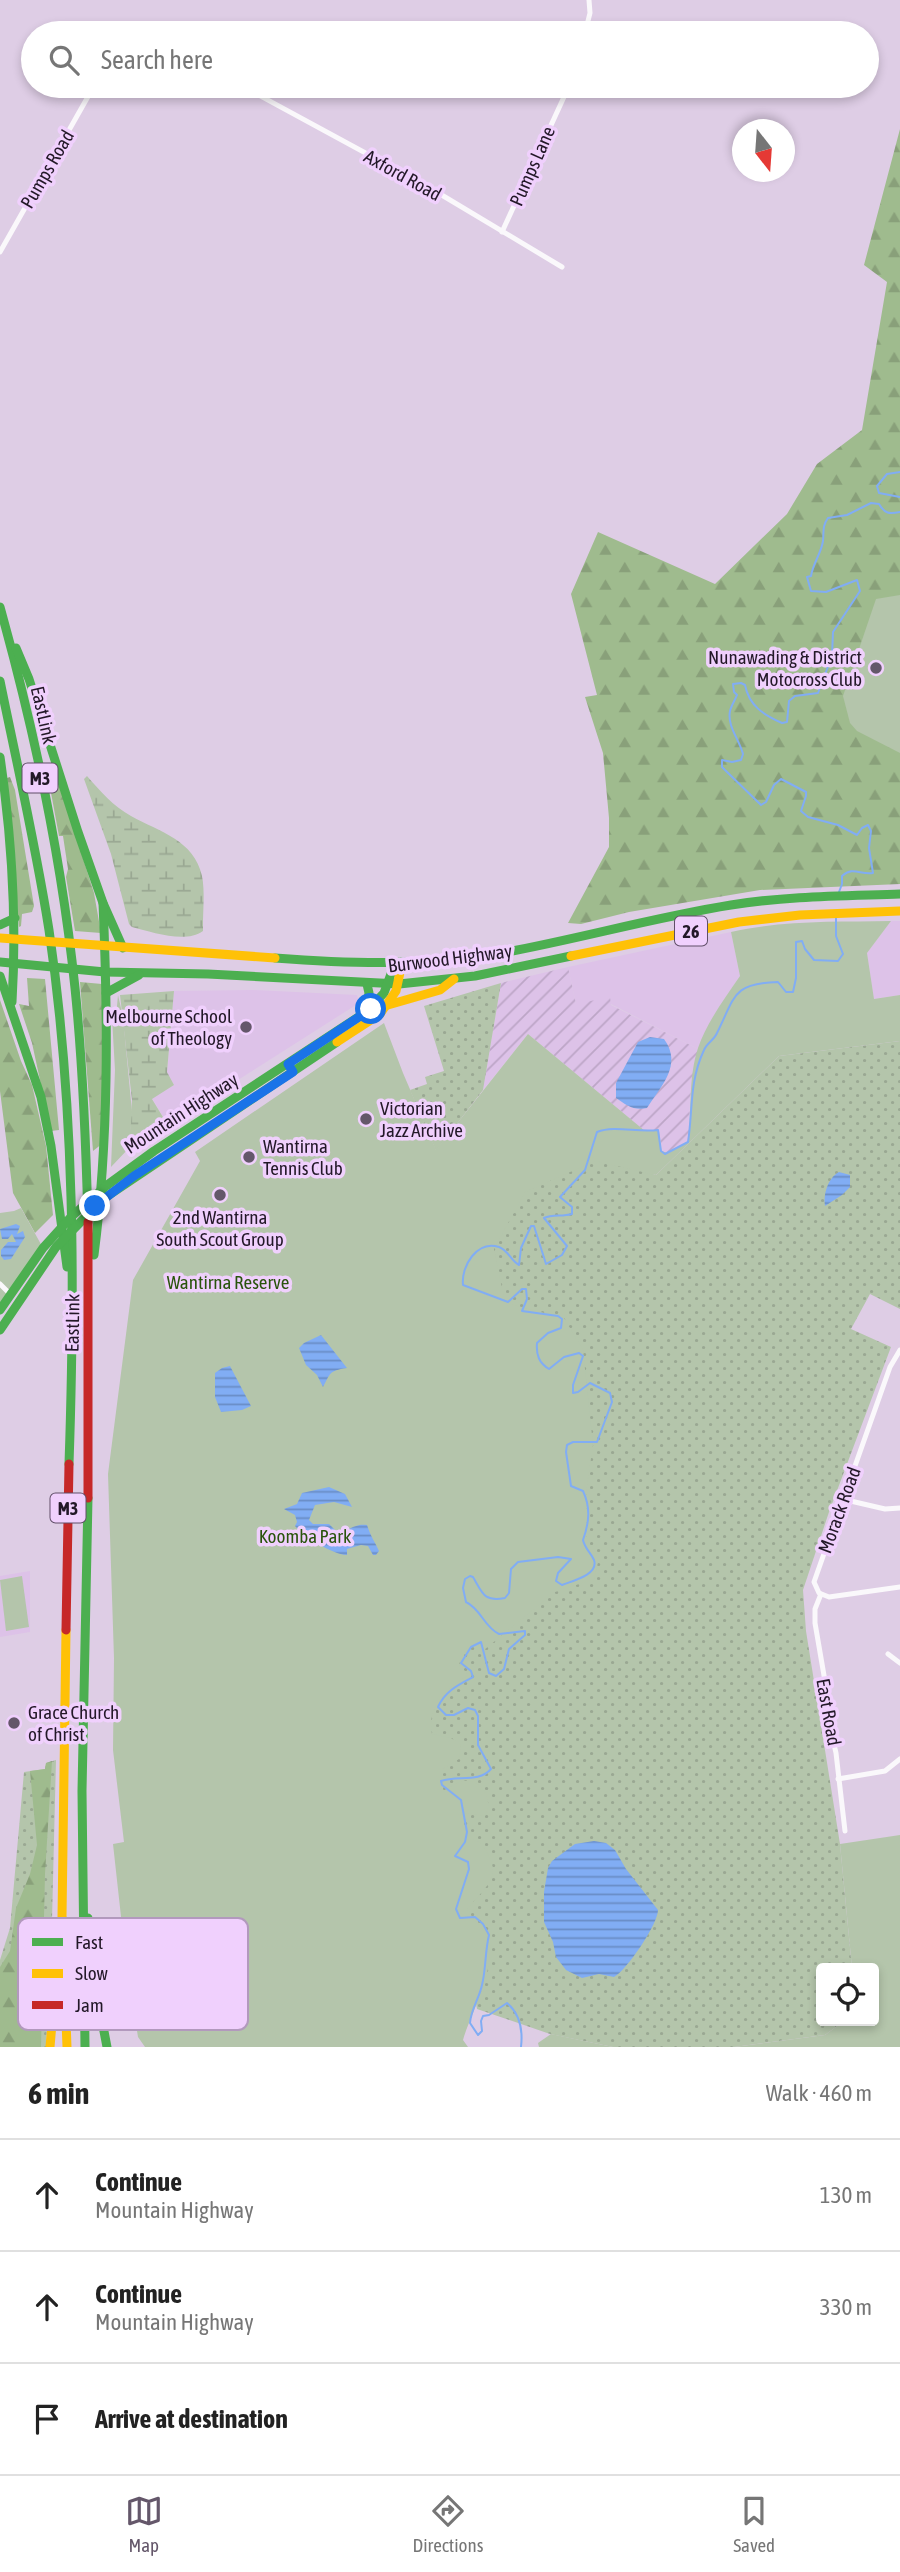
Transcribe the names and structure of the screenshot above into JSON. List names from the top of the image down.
{
  "streets": {
    "main road": [
      "EastLink",
      "M3",
      "26",
      "Burwood Highway",
      "Mountain Highway"
    ],
    "street": [
      "Pumps Lane",
      "Pumps Road",
      "Axford Road",
      "Morack Road",
      "East Road"
    ]
  },
  "crossings": [
    ["Pumps Lane", "Axford Road"],
    ["Burwood Highway", "Mountain Highway"],
    ["Morack Road", "East Road"]
  ],
  "parks": ["Wantirna Reserve", "Koomba Park"],
  "places": [
    "Nunawading & District Motocross Club",
    "Melbourne School of Theology",
    "Victorian Jazz Archive",
    "Wantirna Tennis Club",
    "2nd Wantirna South Scout Group",
    "Grace Church of Christ"
  ],
  "legend": ["Fast", "Slow", "Jam"],
  "north": "bottom",
  "page": {
    "search": "Search here",
    "heading": ["6 min", "Walk · 460 m"],
    "list": [
      ["Continue", "Mountain Highway", "130 m"],
      ["Continue", "Mountain Highway", "330 m"],
      "Arrive at destination"
    ],
    "nav": ["Map", "Directions", "Saved"]
  }
}
